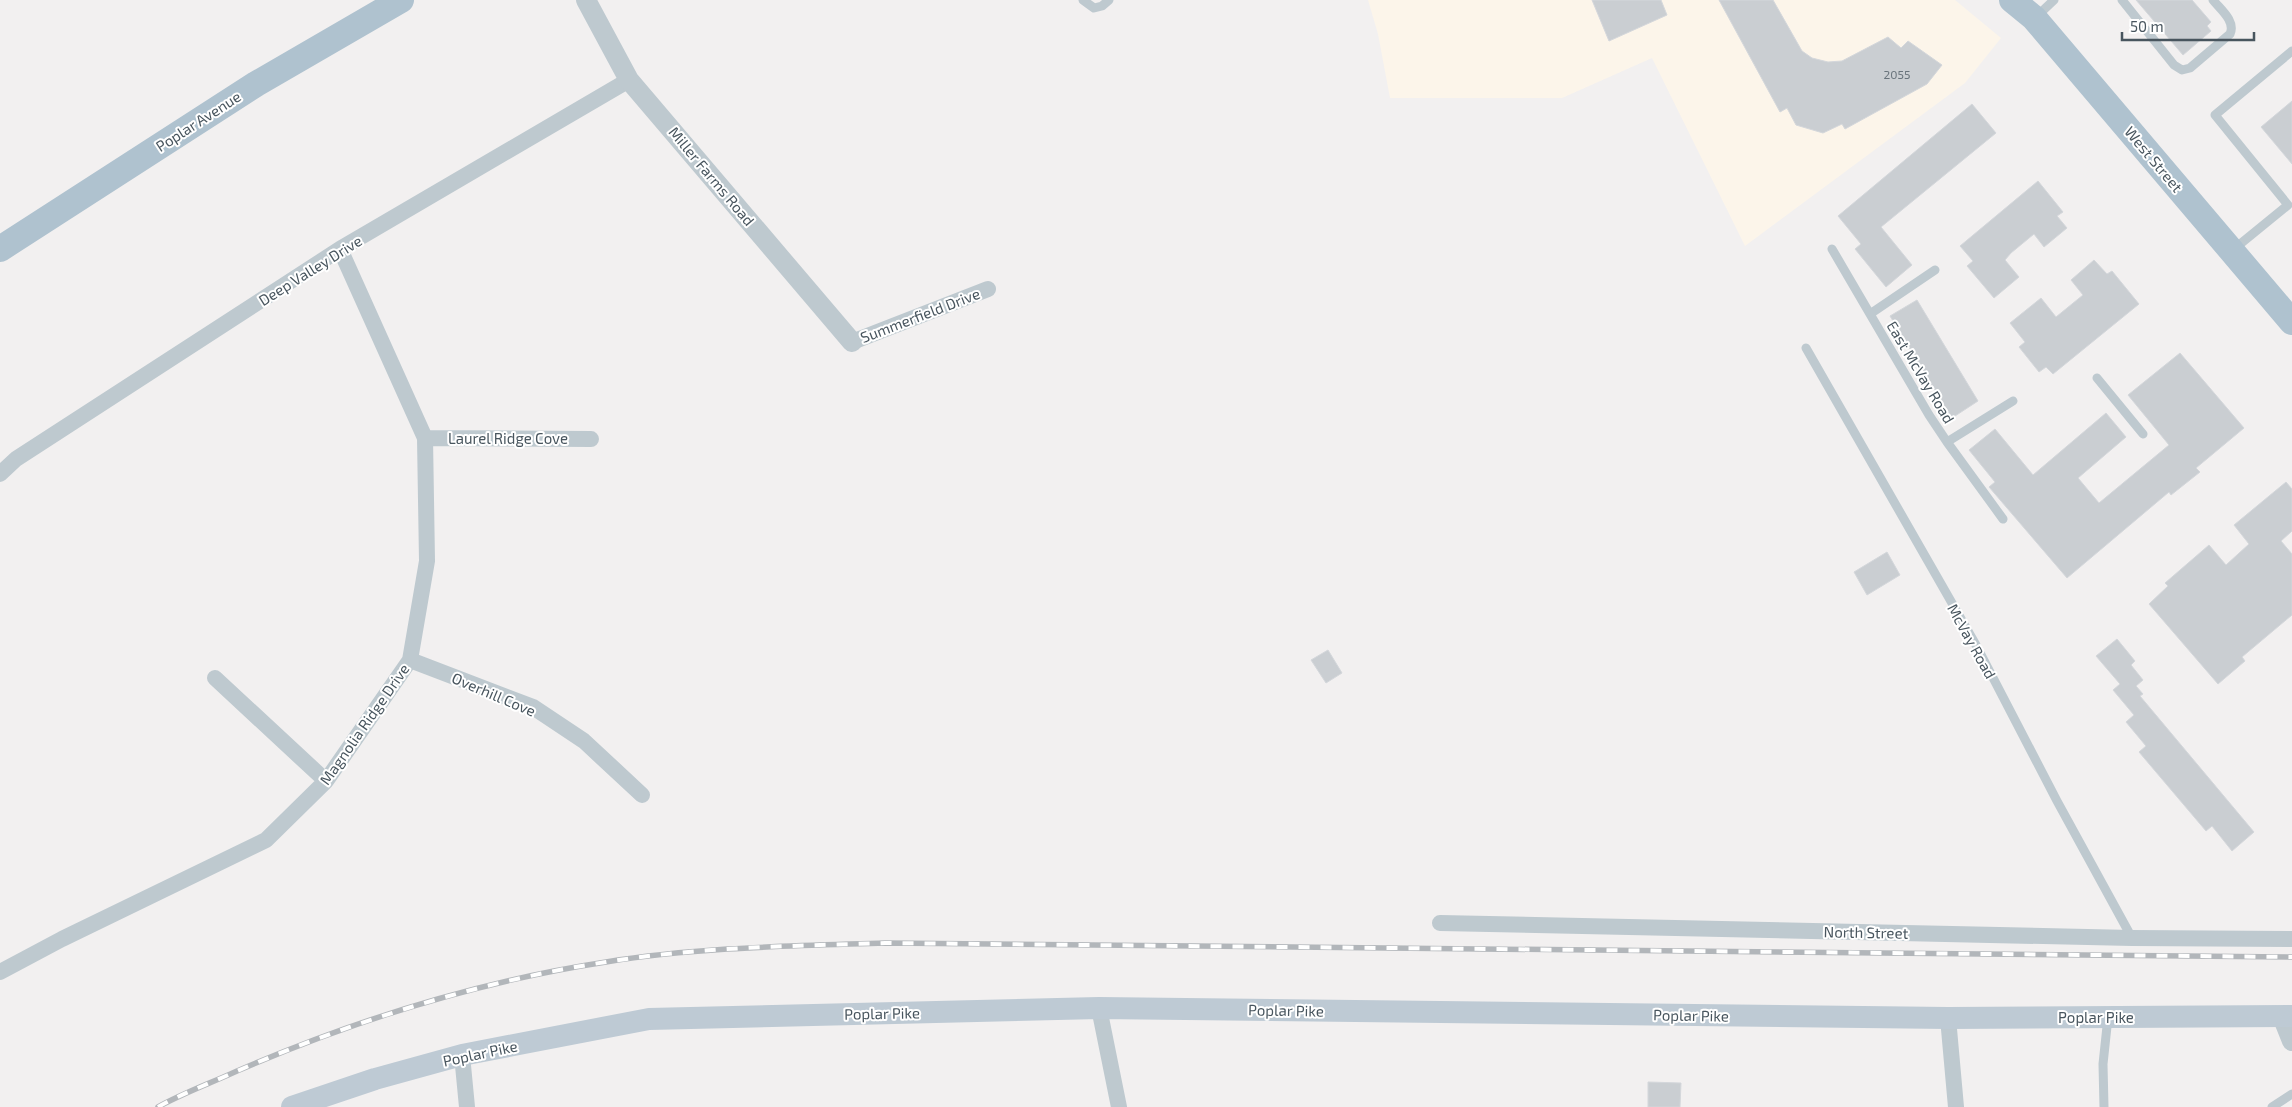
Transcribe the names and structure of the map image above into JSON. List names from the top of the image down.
{
  "streets": {
    "main road": ["Poplar Avenue", "West Street", "Poplar Pike"],
    "street": [
      "Miller Farms Road",
      "Deep Valley Drive",
      "Summerfield Drive",
      "Laurel Ridge Cove",
      "Overhill Cove",
      "Magnolia Ridge Drive",
      "North Street"
    ],
    "lane": ["East McVay Road", "McVay Road"]
  },
  "crossings": [
    ["Miller Farms Road", "Deep Valley Drive"],
    ["Miller Farms Road", "Summerfield Drive"],
    ["Deep Valley Drive", "Magnolia Ridge Drive"],
    ["Laurel Ridge Cove", "Magnolia Ridge Drive"],
    ["McVay Road", "North Street"],
    ["Overhill Cove", "Magnolia Ridge Drive"]
  ],
  "house_numbers": ["2055"],
  "scale_bar": "50 m"
}
